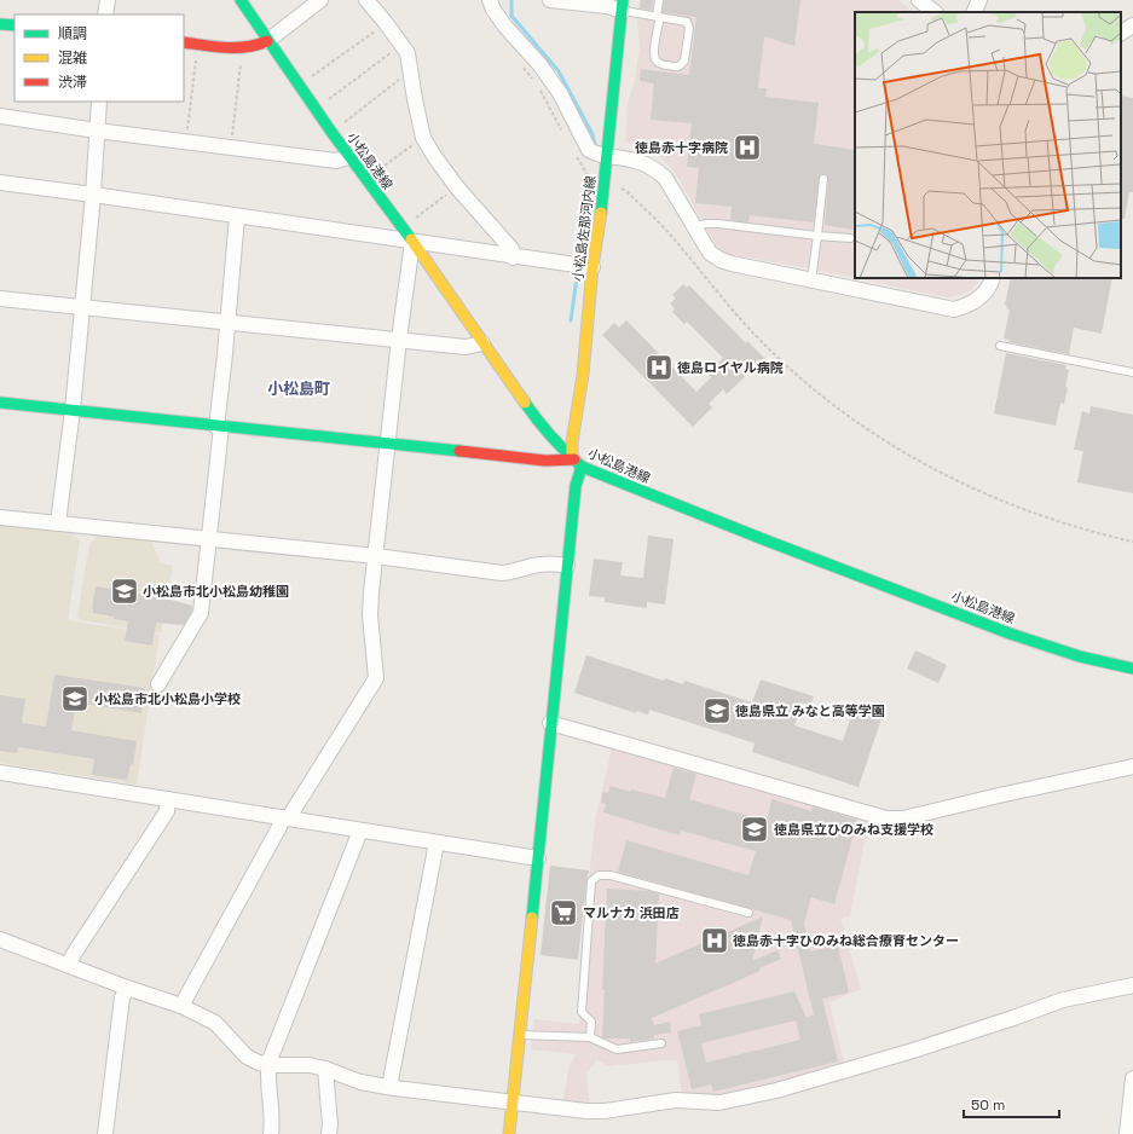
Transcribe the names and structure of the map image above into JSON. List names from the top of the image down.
{
  "streets": {
    "main road": ["小松島港線", "小松島佐那河内線"]
  },
  "crossings": [
    ["小松島港線", "小松島佐那河内線"]
  ],
  "districts": ["小松島町"],
  "places": {
    "hospital": ["徳島赤十字病院", "徳島ロイヤル病院", "徳島赤十字ひのみね総合療育センター"],
    "school or university": [
      "小松島市北小松島幼稚園",
      "小松島市北小松島小学校",
      "徳島県立 みなと高等学園",
      "徳島県立ひのみね支援学校"
    ],
    "supermarket": ["マルナカ 浜田店"]
  },
  "legend": ["順調", "混雑", "渋滞"],
  "scale_bar": "50 m"
}
